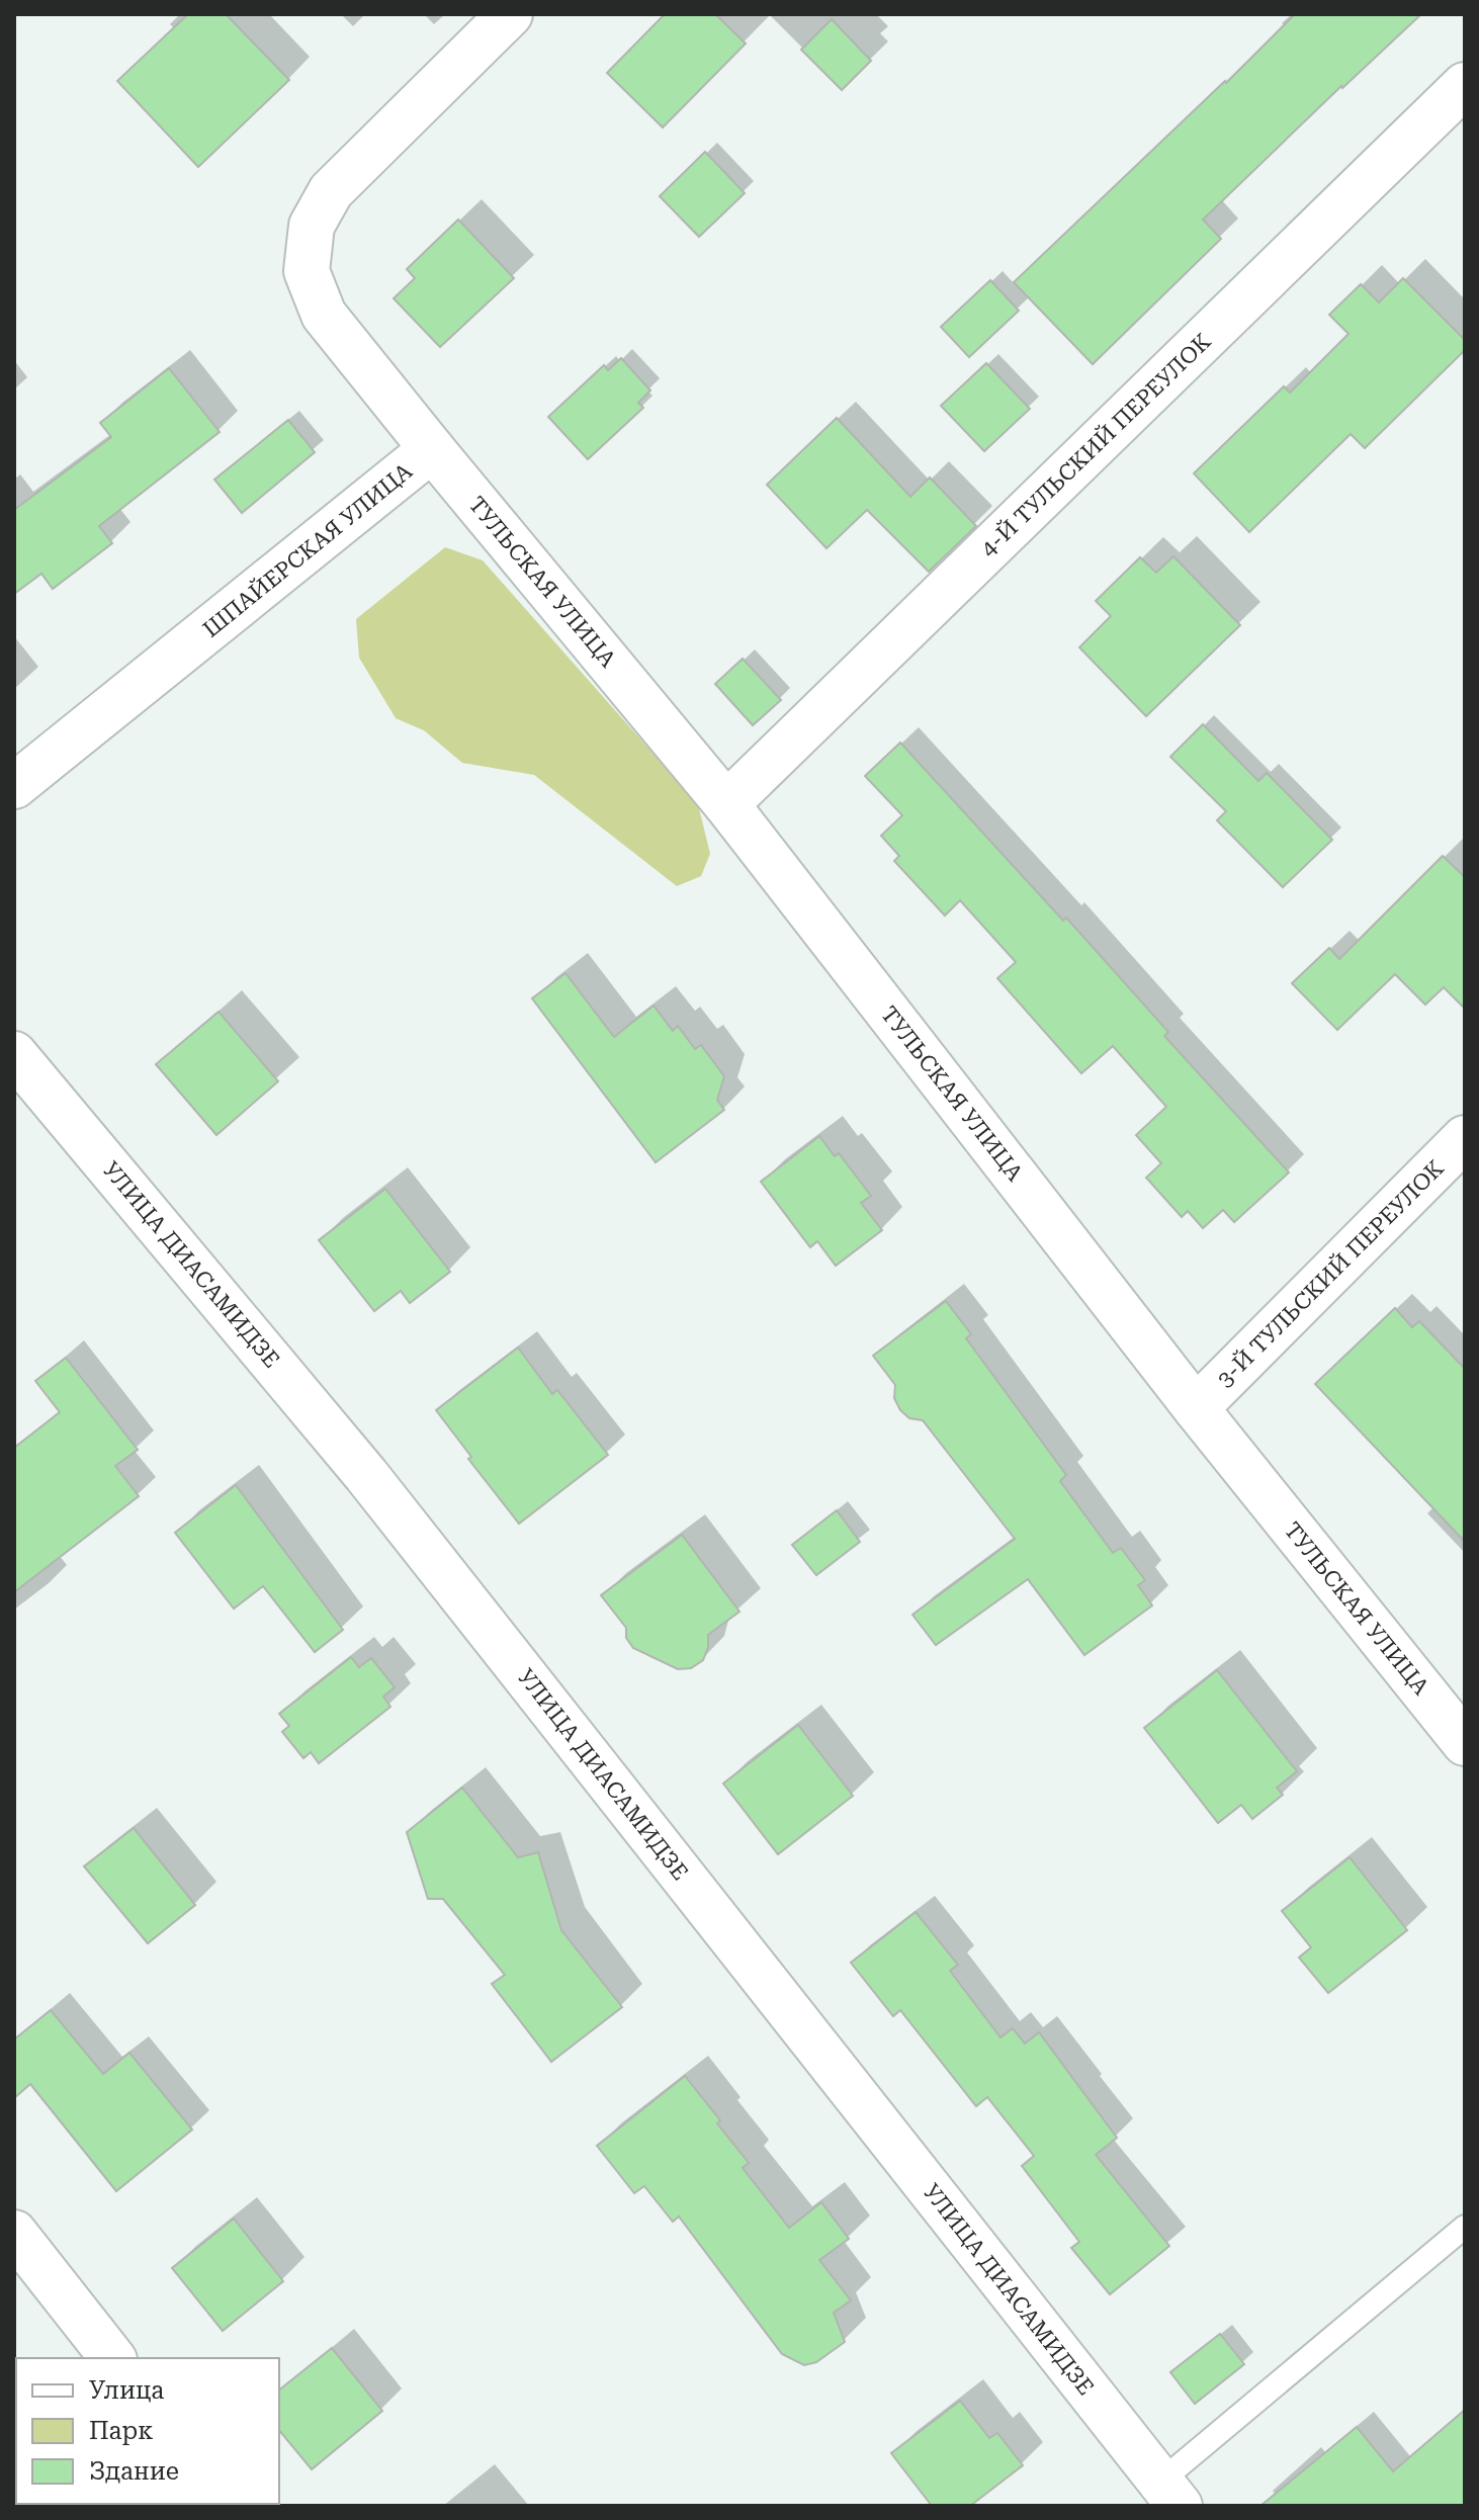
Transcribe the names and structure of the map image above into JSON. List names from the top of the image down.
{
  "streets": {
    "street": [
      "4-Й ТУЛЬСКИЙ ПЕРЕУЛОК",
      "ШПАЙЕРСКАЯ УЛИЦА",
      "ТУЛЬСКАЯ УЛИЦА",
      "УЛИЦА ДИАСАМИДЗЕ",
      "3-Й ТУЛЬСКИЙ ПЕРЕУЛОК"
    ]
  },
  "crossings": [
    ["4-Й ТУЛЬСКИЙ ПЕРЕУЛОК", "ТУЛЬСКАЯ УЛИЦА"],
    ["ШПАЙЕРСКАЯ УЛИЦА", "ТУЛЬСКАЯ УЛИЦА"],
    ["ТУЛЬСКАЯ УЛИЦА", "3-Й ТУЛЬСКИЙ ПЕРЕУЛОК"]
  ],
  "legend": ["Улица", "Парк", "Здание"]
}
